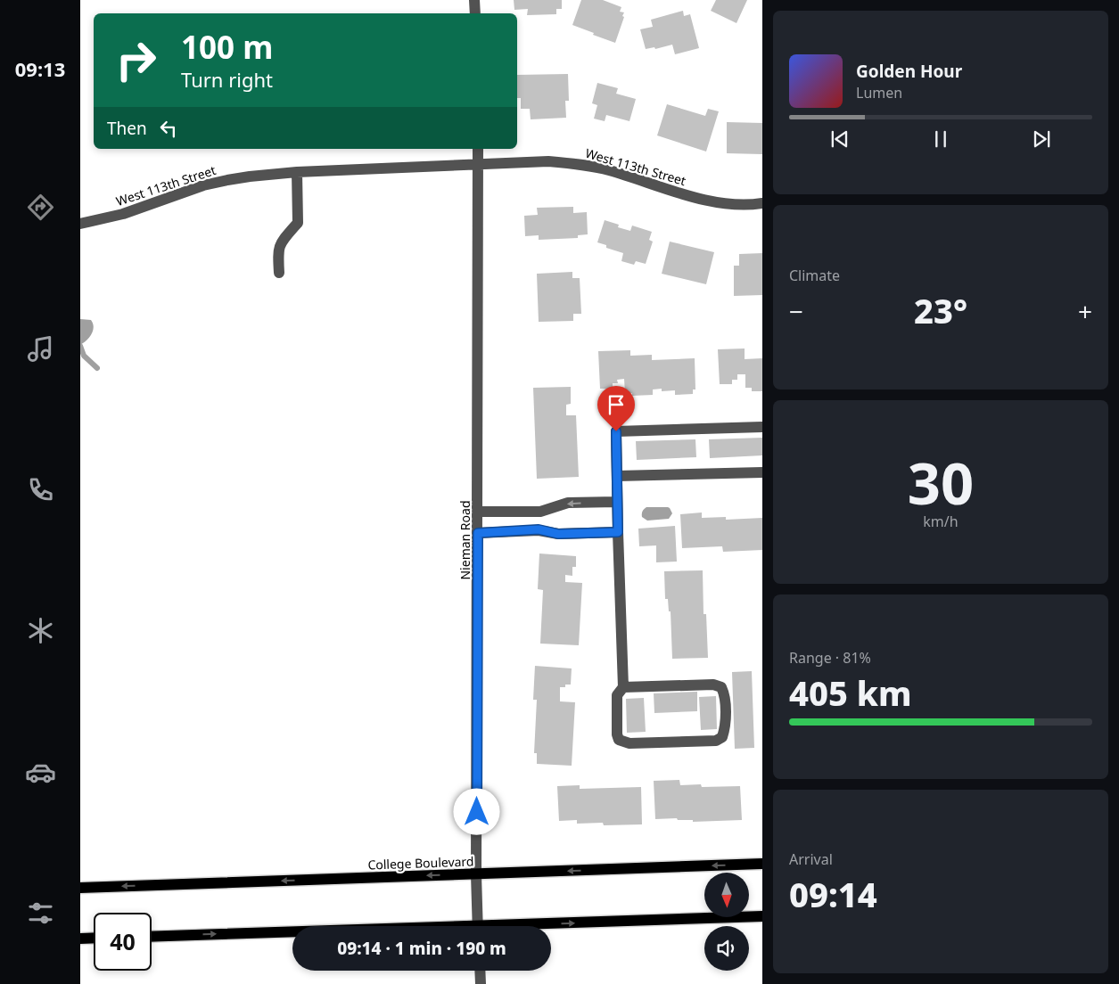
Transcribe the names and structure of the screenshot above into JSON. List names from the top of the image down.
{
  "streets": {
    "main road": ["College Boulevard"],
    "street": ["West 113th Street", "Nieman Road"]
  },
  "crossings": [
    ["West 113th Street", "Nieman Road"],
    ["Nieman Road", "College Boulevard"]
  ],
  "north": "bottom",
  "page": {
    "tabs": "09:13",
    "turn": ["100 m", "Turn right"],
    "song": ["Golden Hour", "Lumen"],
    "then": "Then",
    "tile": [
      "Climate",
      ["30", "km/h"],
      ["Range · 81%", "405 km"],
      ["Arrival", "09:14"]
    ],
    "heat": ["−", "23°", "+"],
    "limit": "40",
    "trip": "09:14 · 1 min · 190 m"
  }
}
